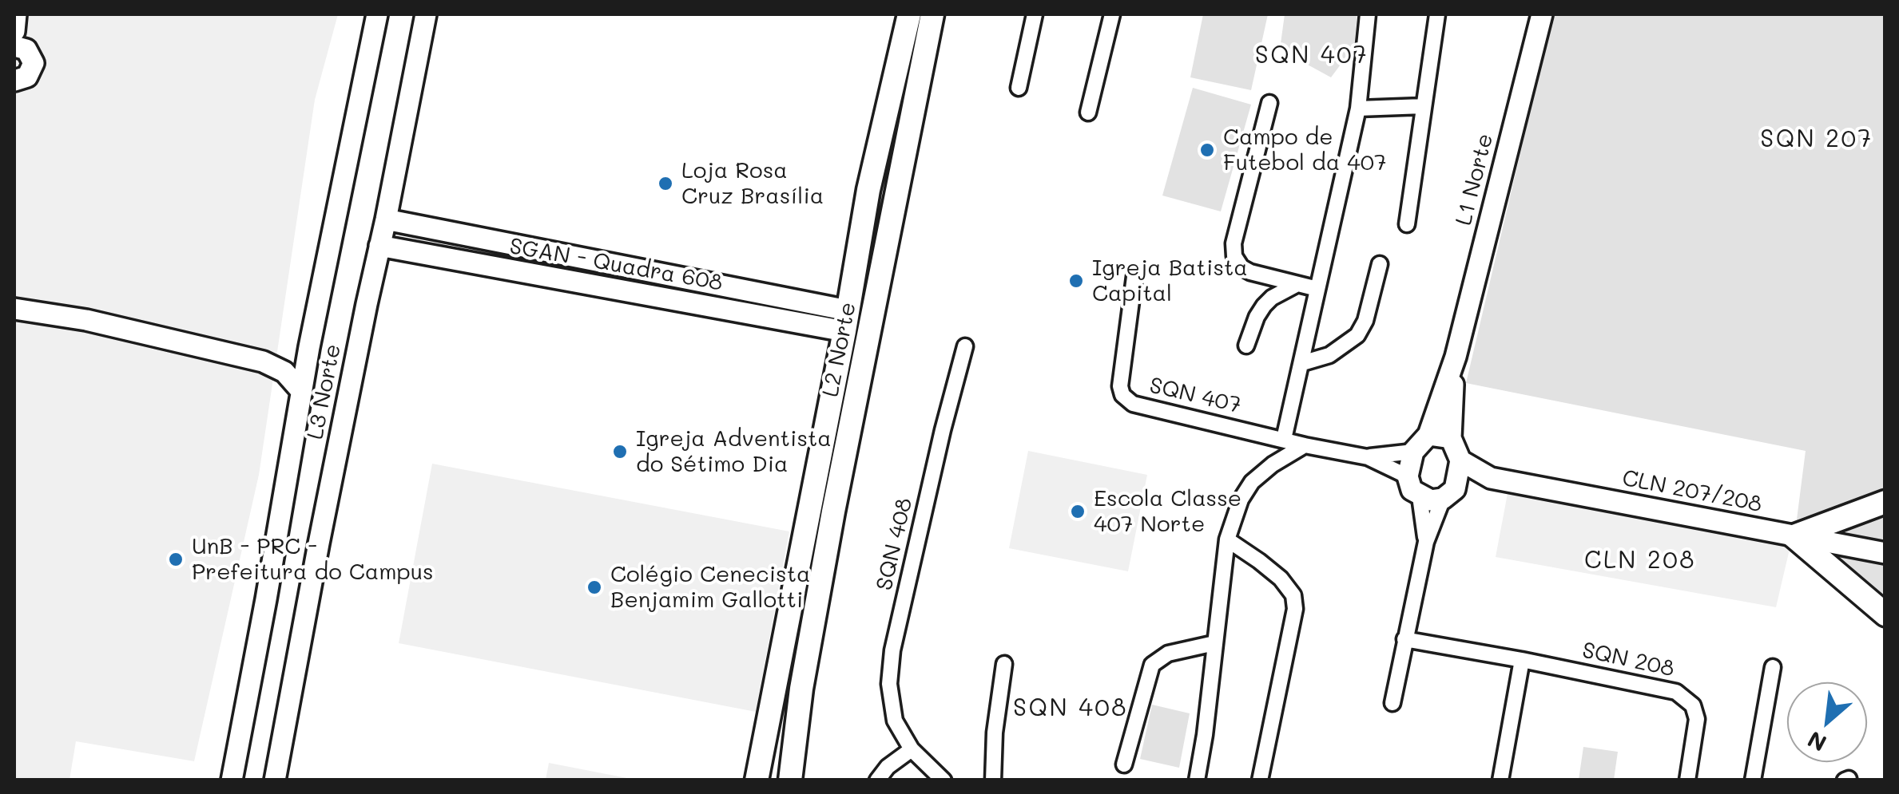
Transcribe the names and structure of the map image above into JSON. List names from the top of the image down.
{
  "streets": {
    "main road": ["L2 Norte"],
    "street": [
      "L1 Norte",
      "SGAN - Quadra 608",
      "L3 Norte",
      "SQN 407",
      "CLN 207/208",
      "SQN 408",
      "SQN 208"
    ]
  },
  "crossings": [
    ["L1 Norte", "CLN 207/208"],
    ["SGAN - Quadra 608", "L2 Norte"],
    ["SGAN - Quadra 608", "L3 Norte"]
  ],
  "districts": [
    "SQN 407",
    "SQN 207",
    "CLN 208",
    "SQN 408"
  ],
  "places": [
    "Campo de Futebol da 407",
    "Loja Rosa Cruz Brasília",
    "Igreja Batista Capital",
    "Igreja Adventista do Sétimo Dia",
    "Escola Classe 407 Norte",
    "UnB - PRC - Prefeitura do Campus",
    "Colégio Cenecista Benjamim Gallotti"
  ],
  "north": "bottom left"
}
